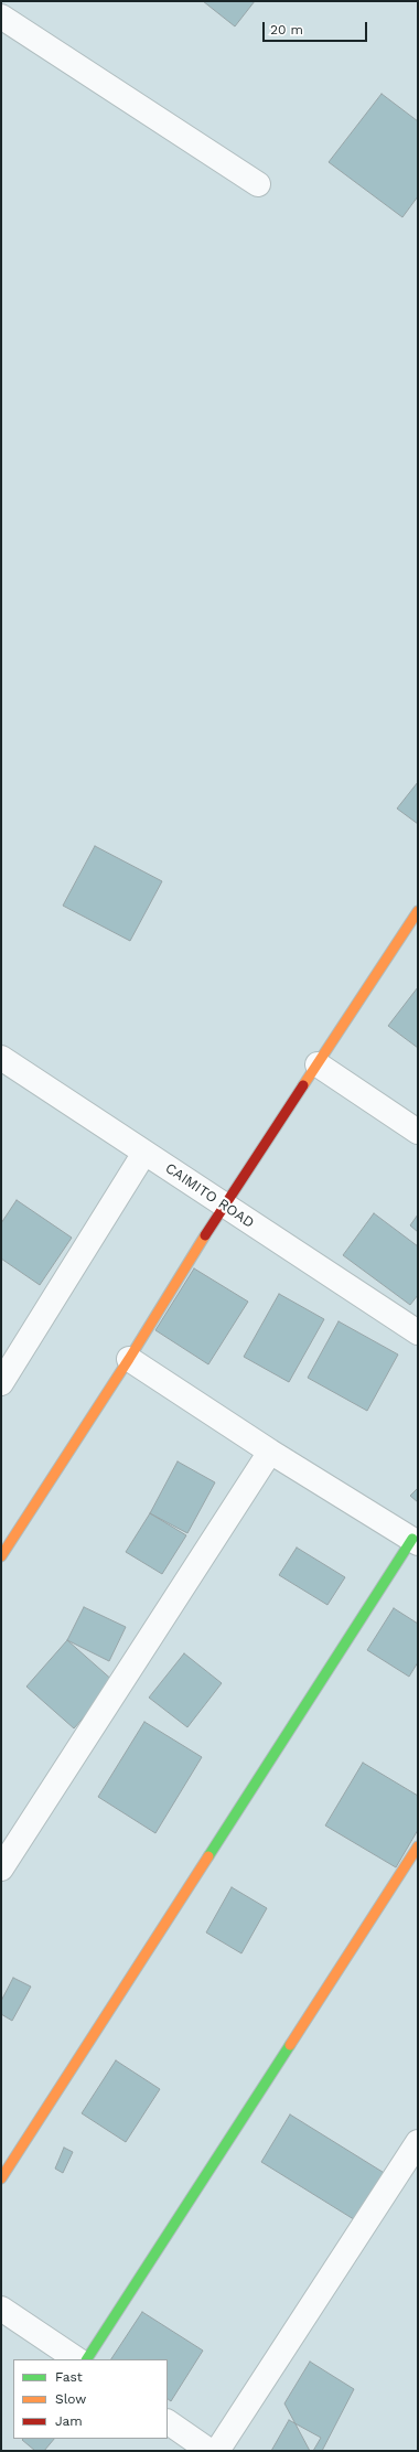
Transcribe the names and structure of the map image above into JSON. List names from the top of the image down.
{
  "streets": {
    "street": ["CAIMITO ROAD"]
  },
  "legend": ["Fast", "Slow", "Jam"],
  "scale_bar": "20 m"
}
